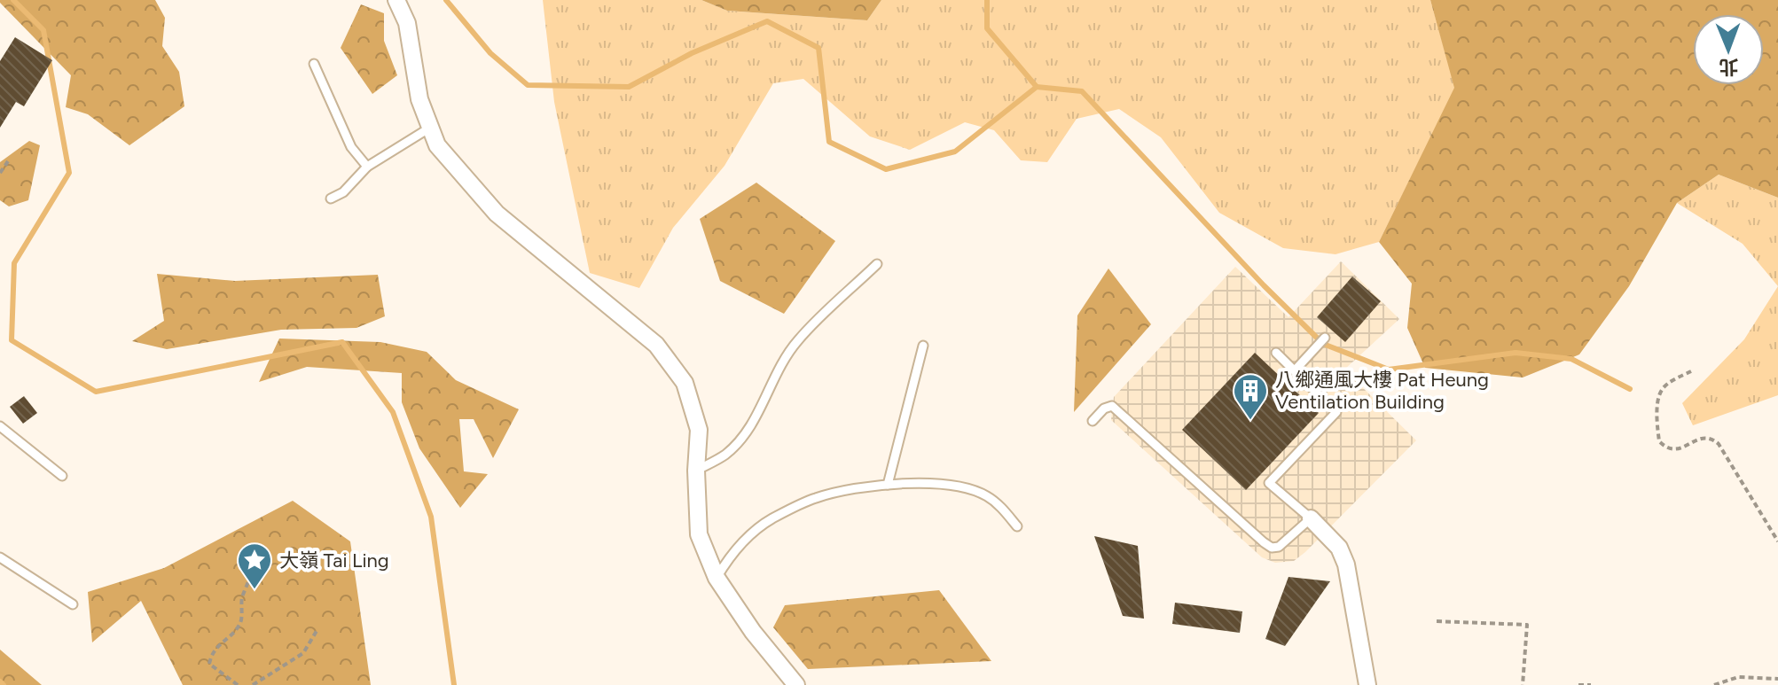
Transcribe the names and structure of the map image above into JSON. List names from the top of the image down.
{
  "places": {
    "building": ["八鄉通風大樓 Pat Heung Ventilation Building"],
    "place": ["大嶺 Tai Ling"]
  },
  "north": "bottom"
}
